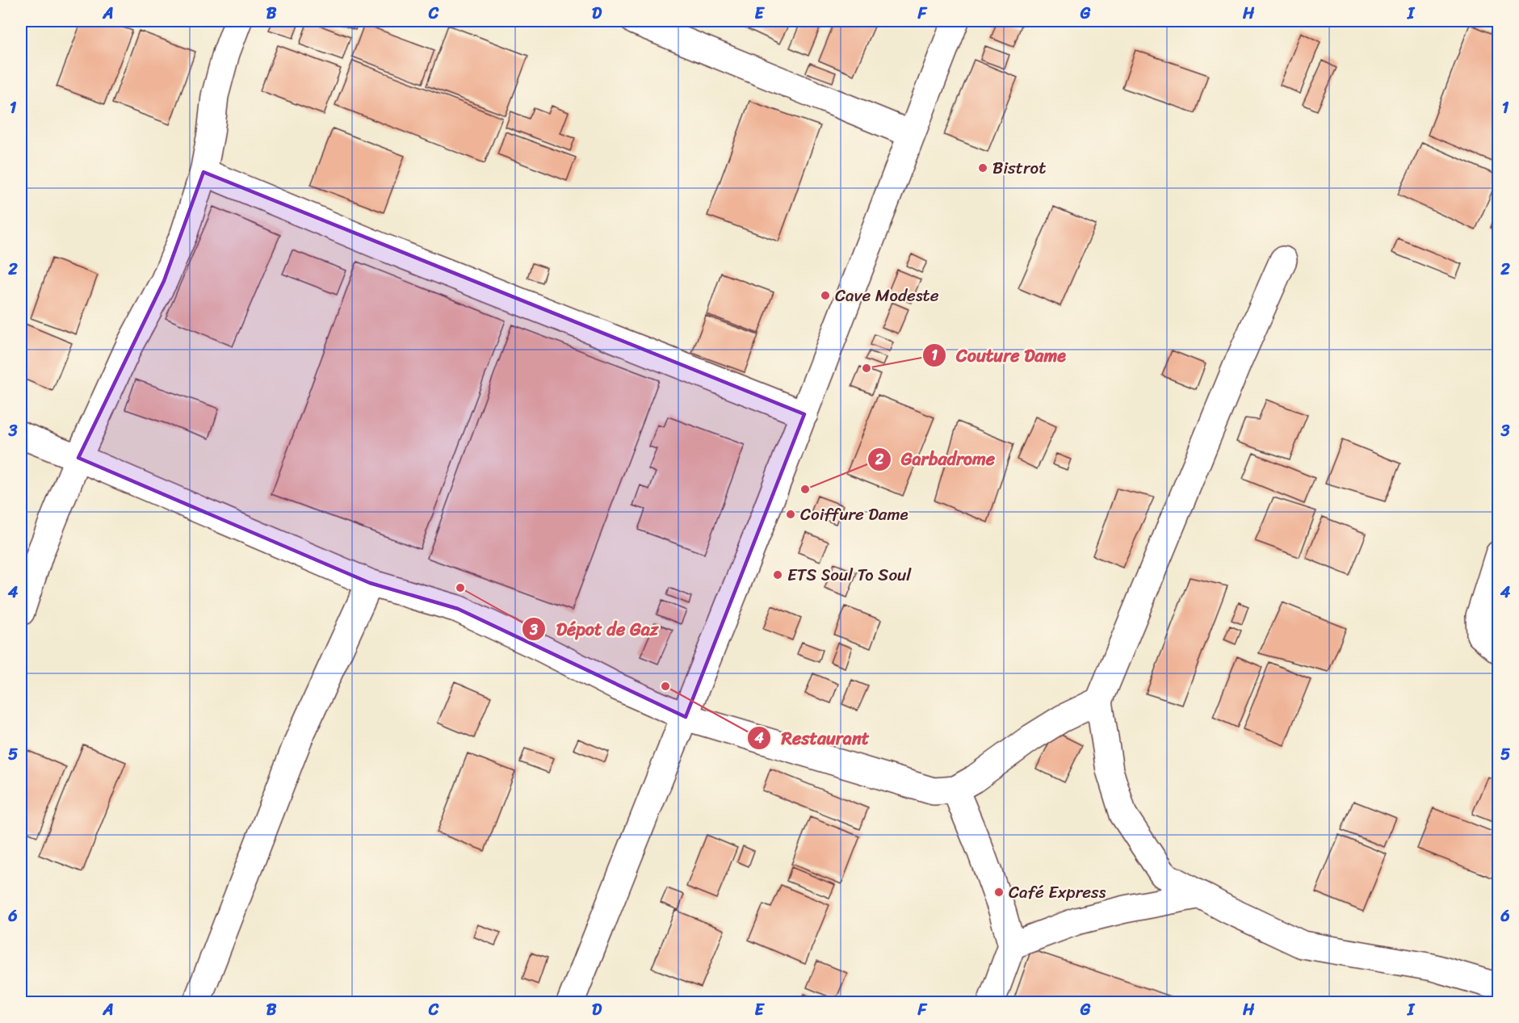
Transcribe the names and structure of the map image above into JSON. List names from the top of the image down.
{
  "places": [
    "Bistrot",
    "Cave Modeste",
    "Couture Dame",
    "Garbadrome",
    "Coiffure Dame",
    "ETS Soul To Soul",
    "Dépot de Gaz",
    "Restaurant",
    "Café Express"
  ],
  "grid": {
    "columns": [
      "A",
      "B",
      "C",
      "D",
      "E",
      "F",
      "G",
      "H",
      "I"
    ],
    "rows": [
      "1",
      "2",
      "3",
      "4",
      "5",
      "6"
    ]
  }
}
